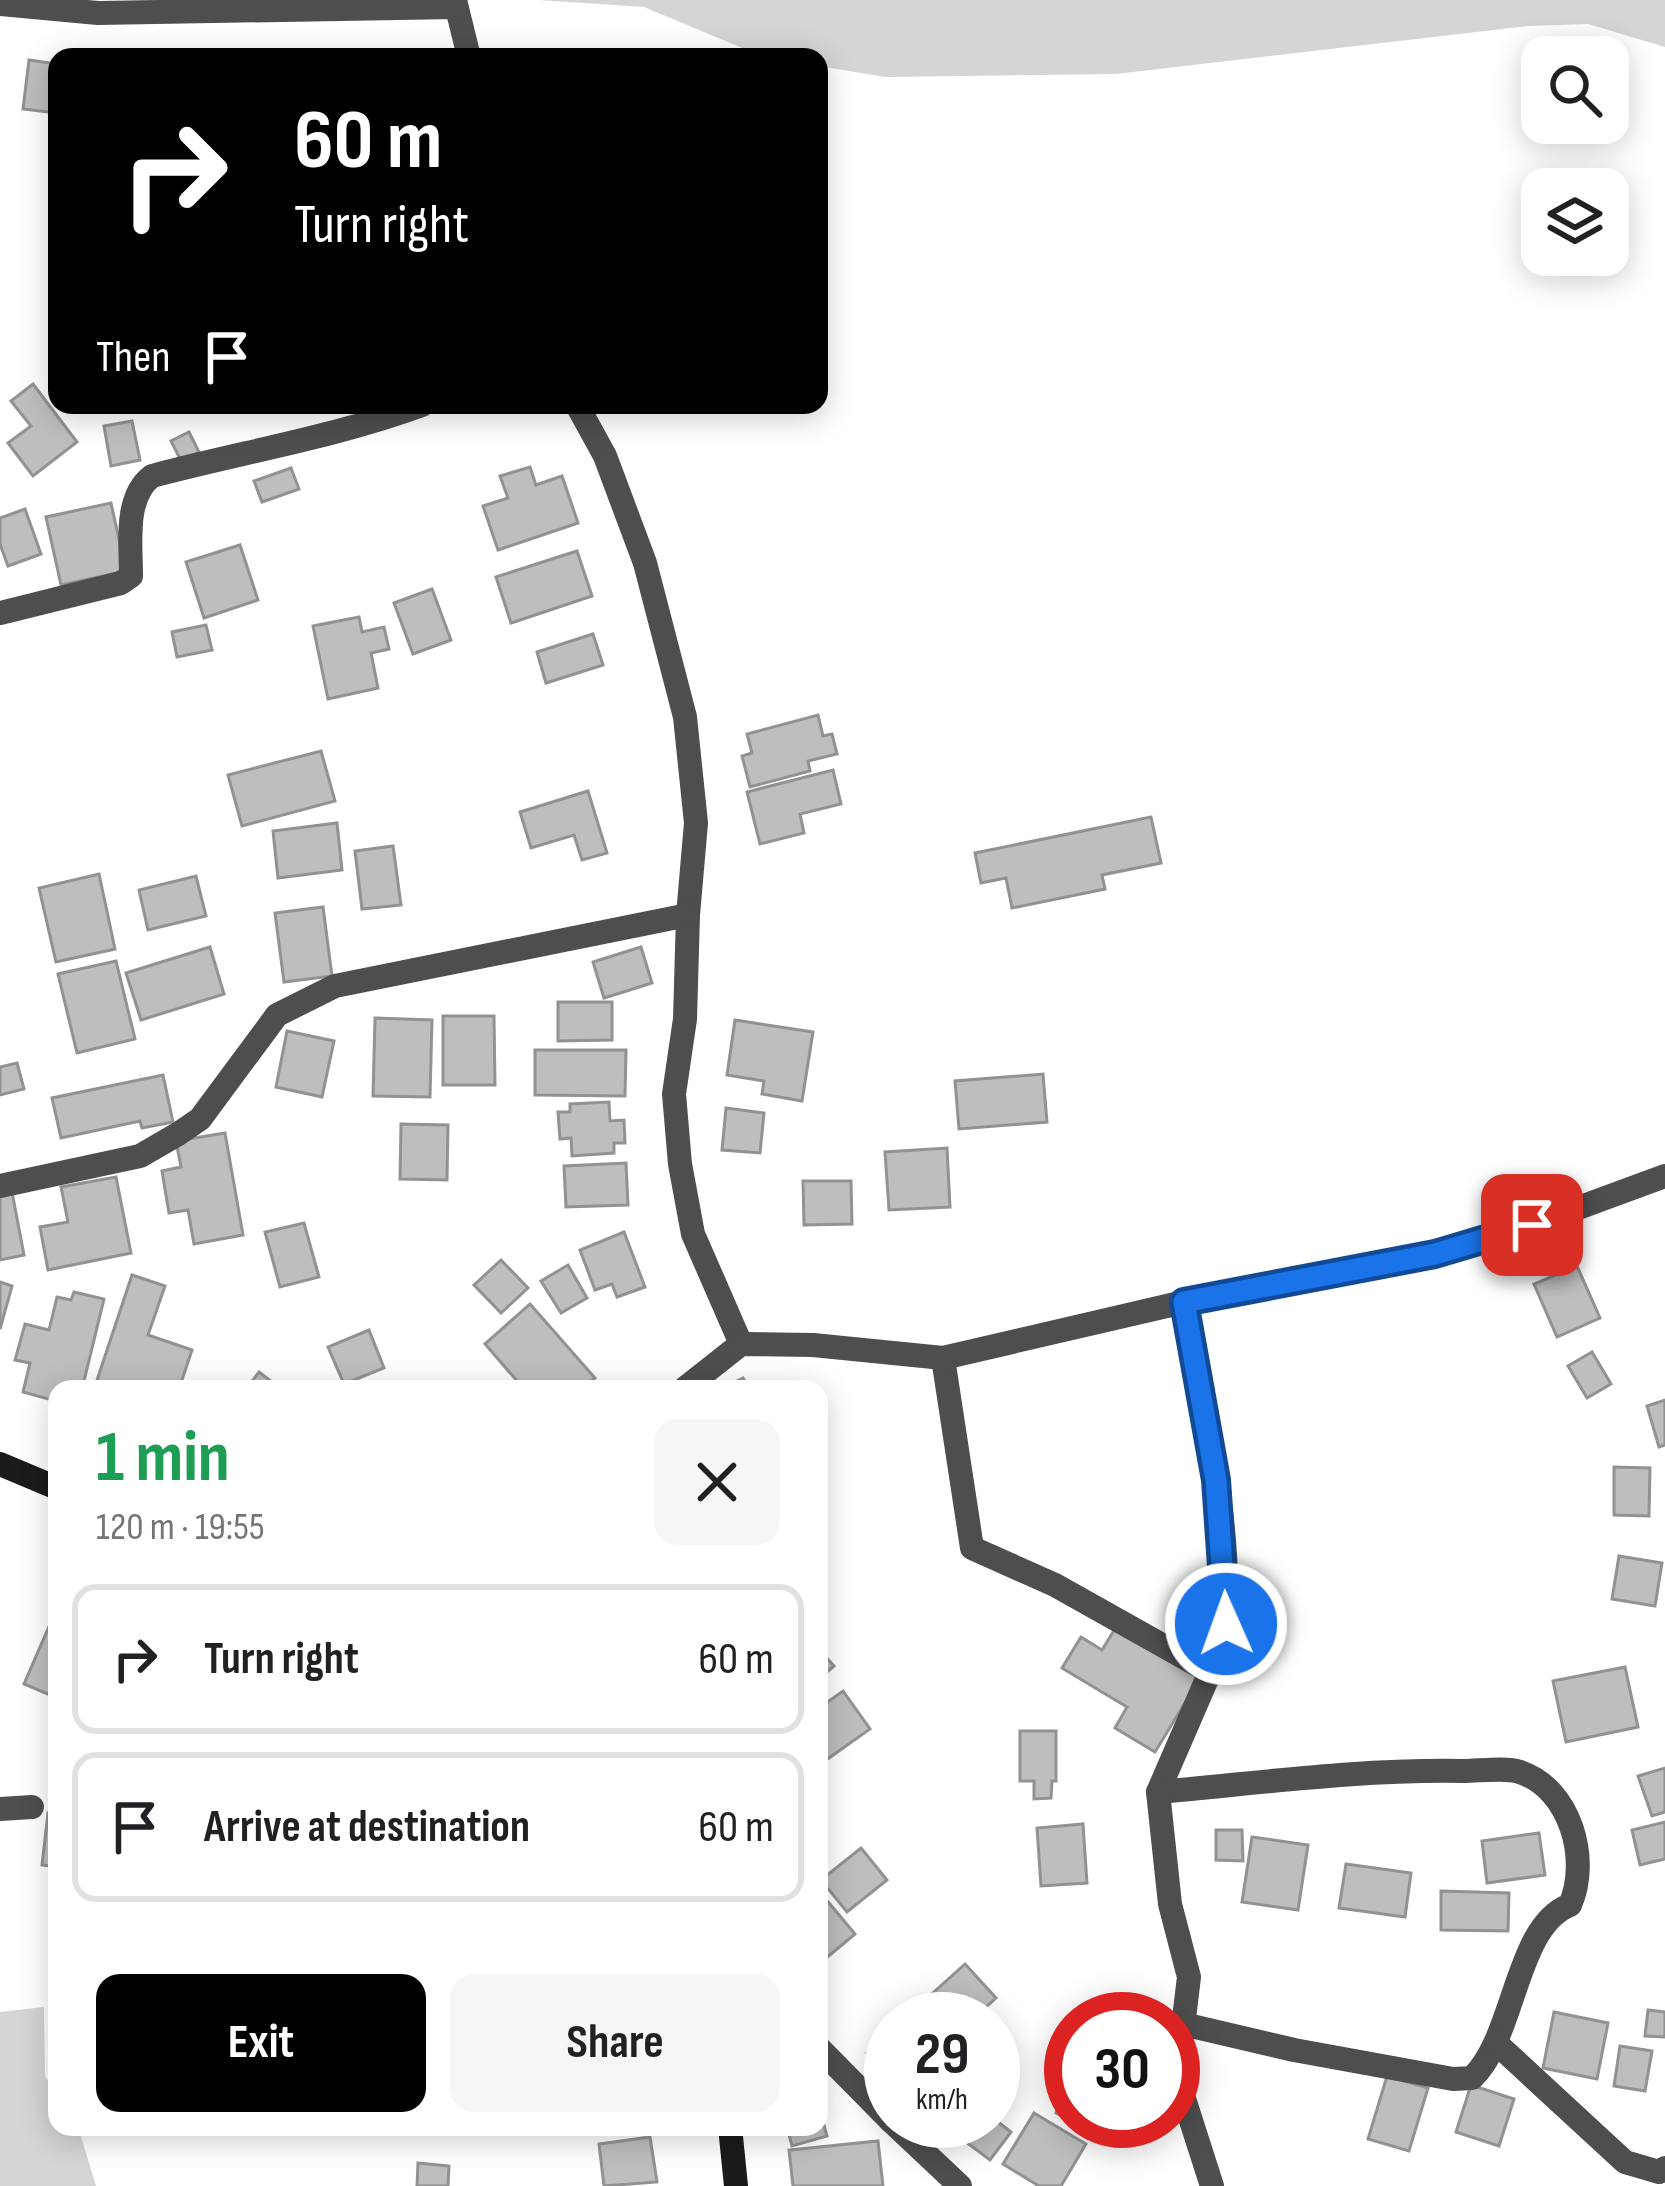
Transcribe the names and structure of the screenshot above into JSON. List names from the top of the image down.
{
  "page": {
    "turn": ["60 m", "Turn right"],
    "then": "Then",
    "heading": ["1 min", "120 m · 19:55"],
    "list": [
      {
        "name": "Turn right",
        "value": "60 m"
      },
      {
        "name": "Arrive at destination",
        "value": "60 m"
      }
    ],
    "buttons": ["Exit", "Share"],
    "speed": "29 km/h",
    "limit": "30"
  }
}
